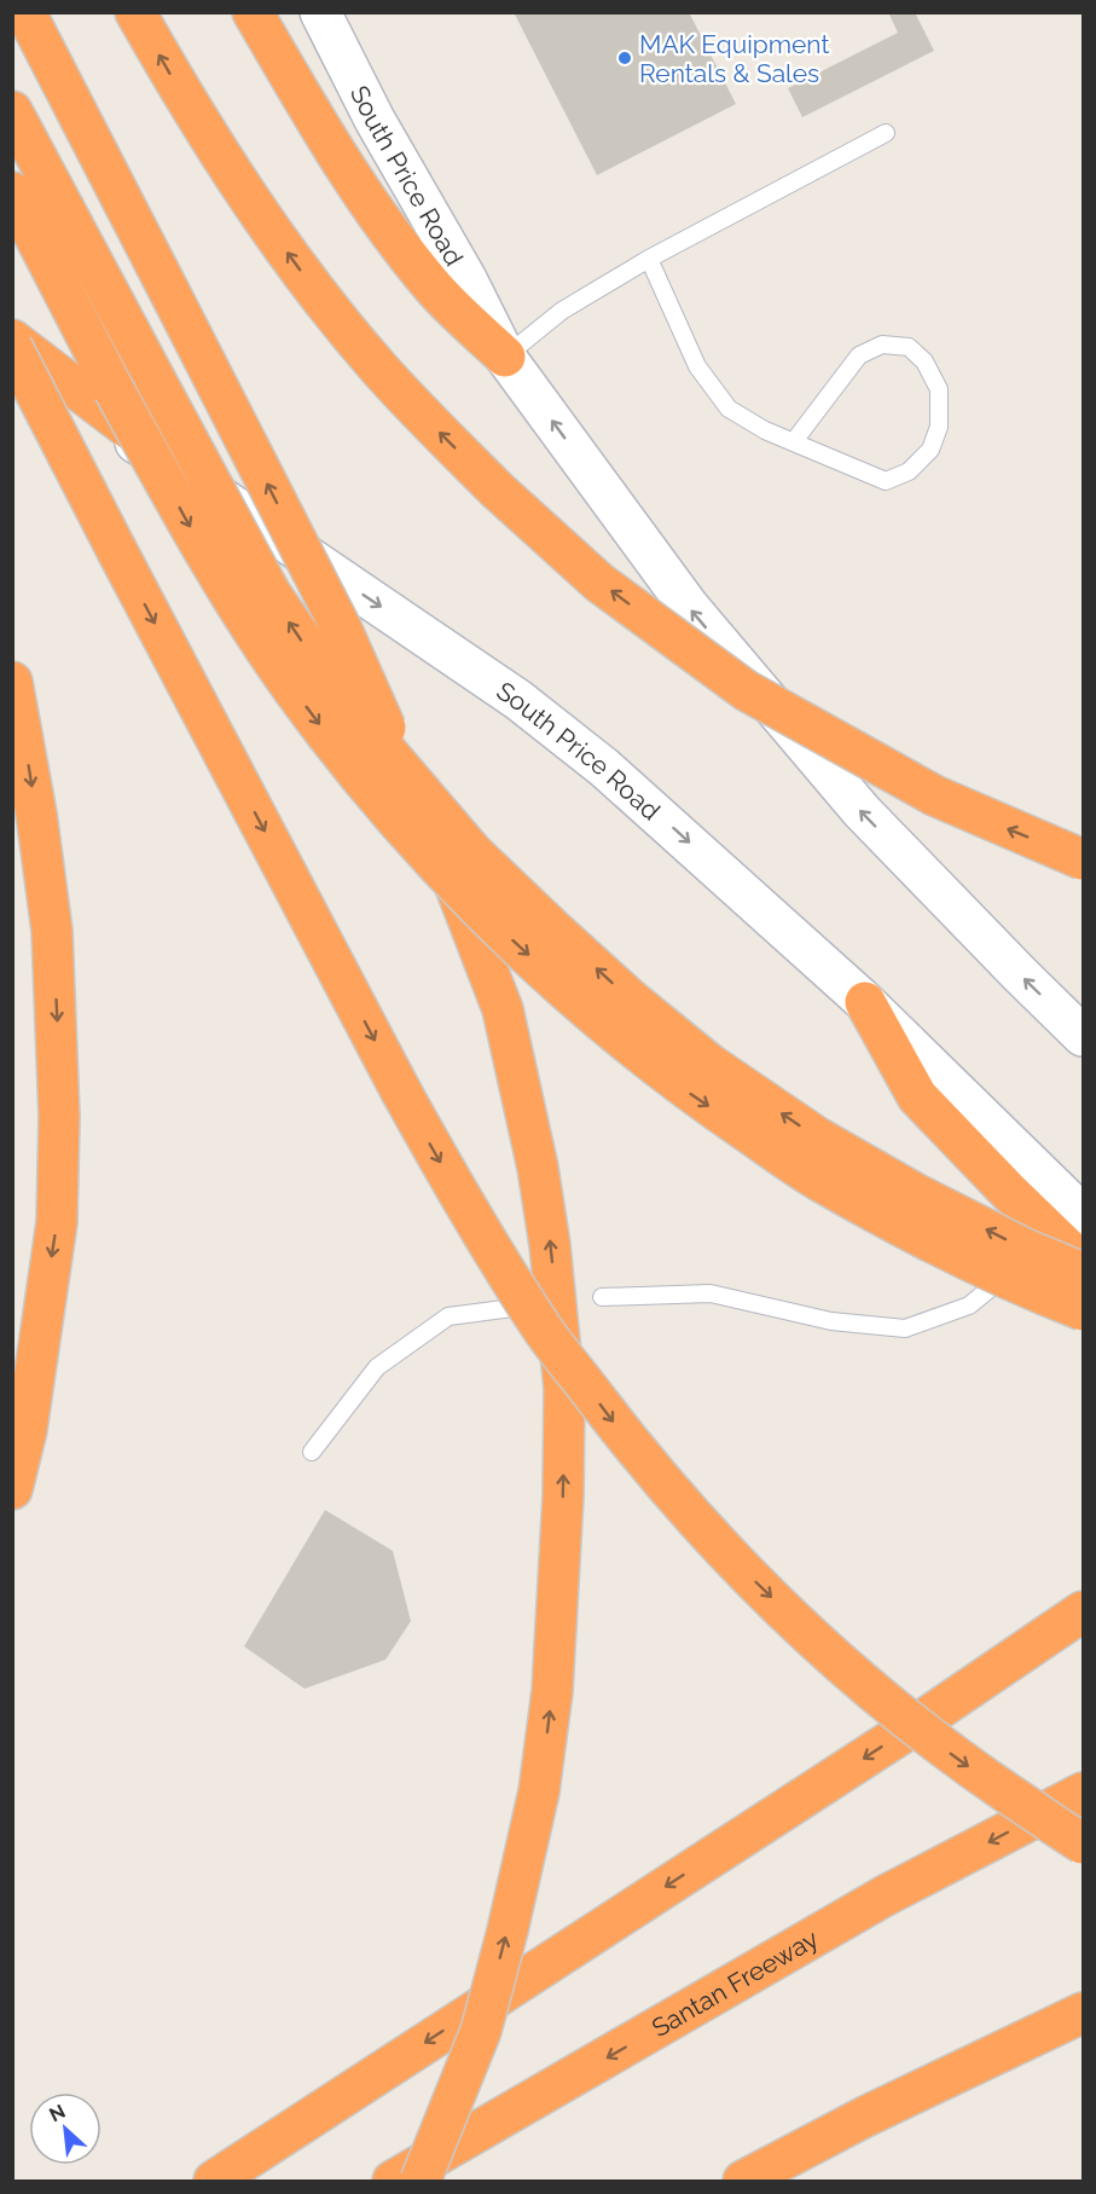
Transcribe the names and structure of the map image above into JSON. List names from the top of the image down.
{
  "streets": {
    "highway": ["Santan Freeway"],
    "main road": ["South Price Road"]
  },
  "places": ["MAK Equipment Rentals & Sales"],
  "north": "top left"
}
